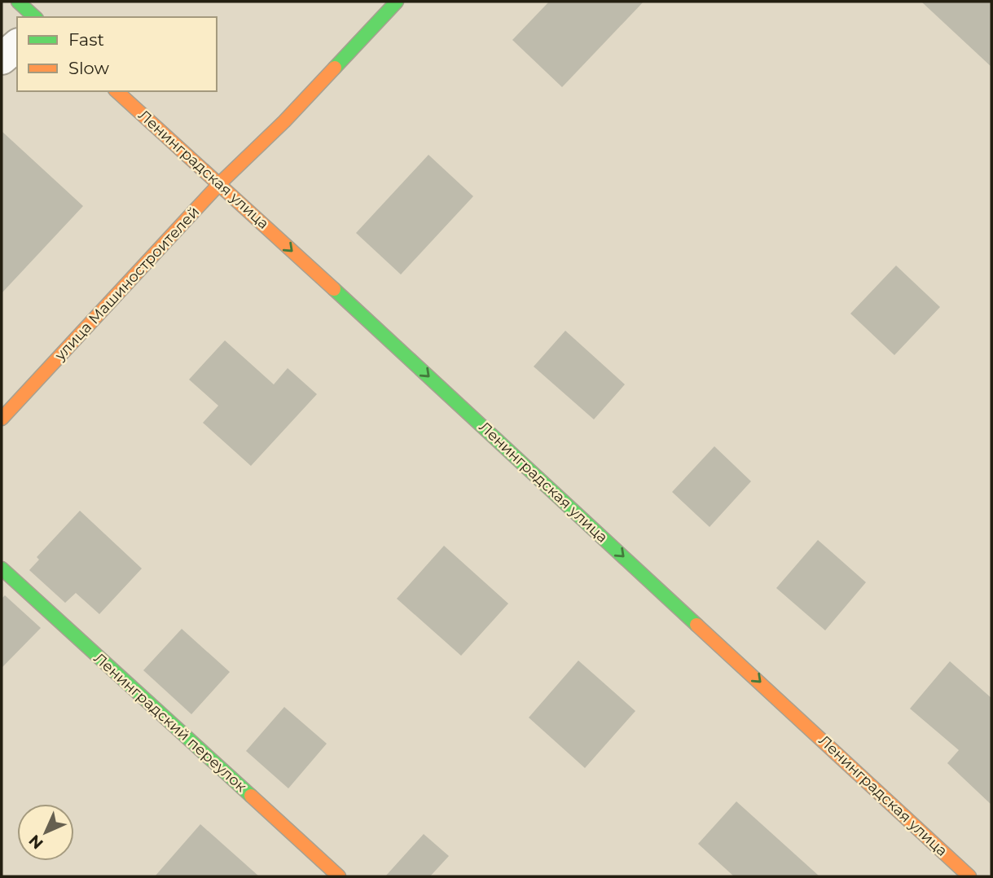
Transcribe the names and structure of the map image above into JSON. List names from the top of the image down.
{
  "streets": {
    "street": ["Ленинградская улица", "улица Машиностроителей", "Ленинградский переулок"]
  },
  "crossings": [
    ["Ленинградская улица", "улица Машиностроителей"]
  ],
  "one_way": ["Ленинградская улица"],
  "legend": ["Fast", "Slow"],
  "north": "bottom left"
}
